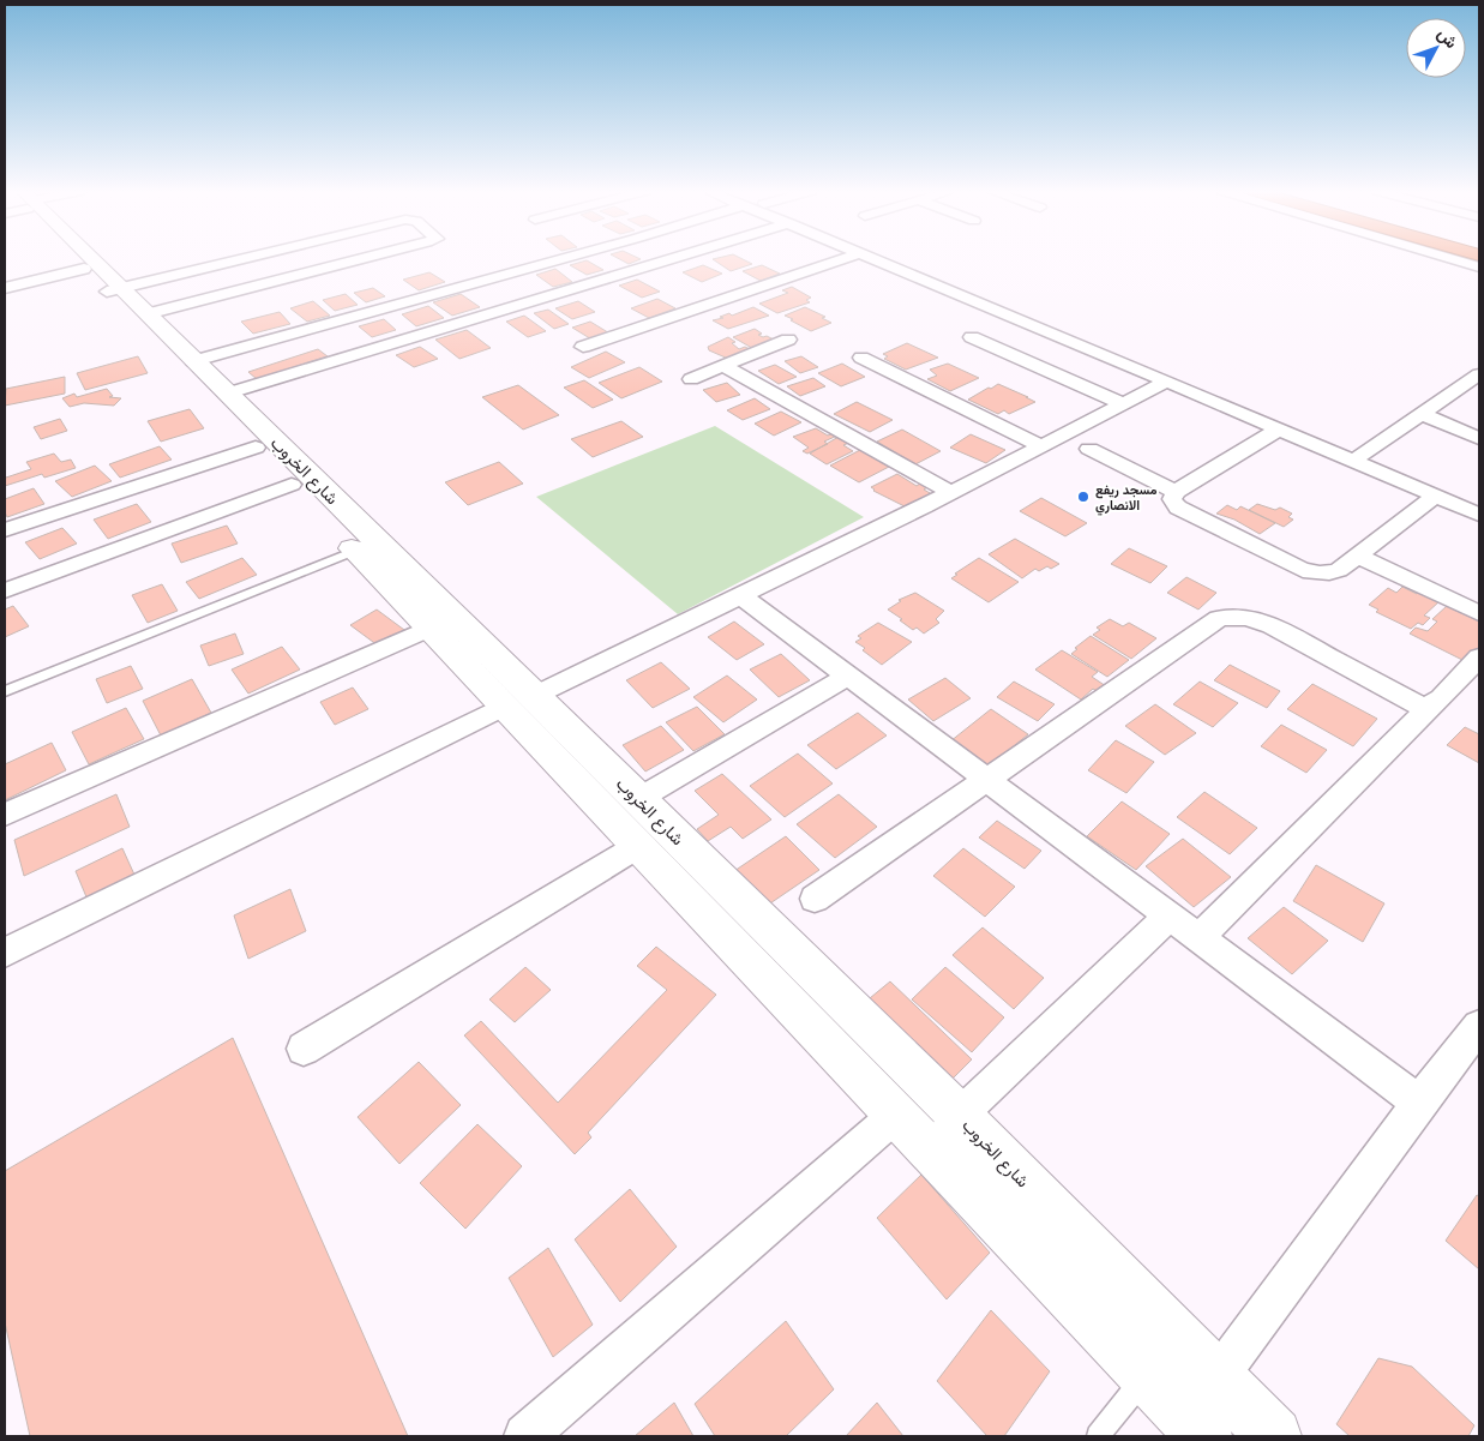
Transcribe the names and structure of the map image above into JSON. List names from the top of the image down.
{
  "streets": {
    "main road": ["شارع الخروب"]
  },
  "places": ["مسجد ريفع الانصاري"],
  "north": "top right"
}
